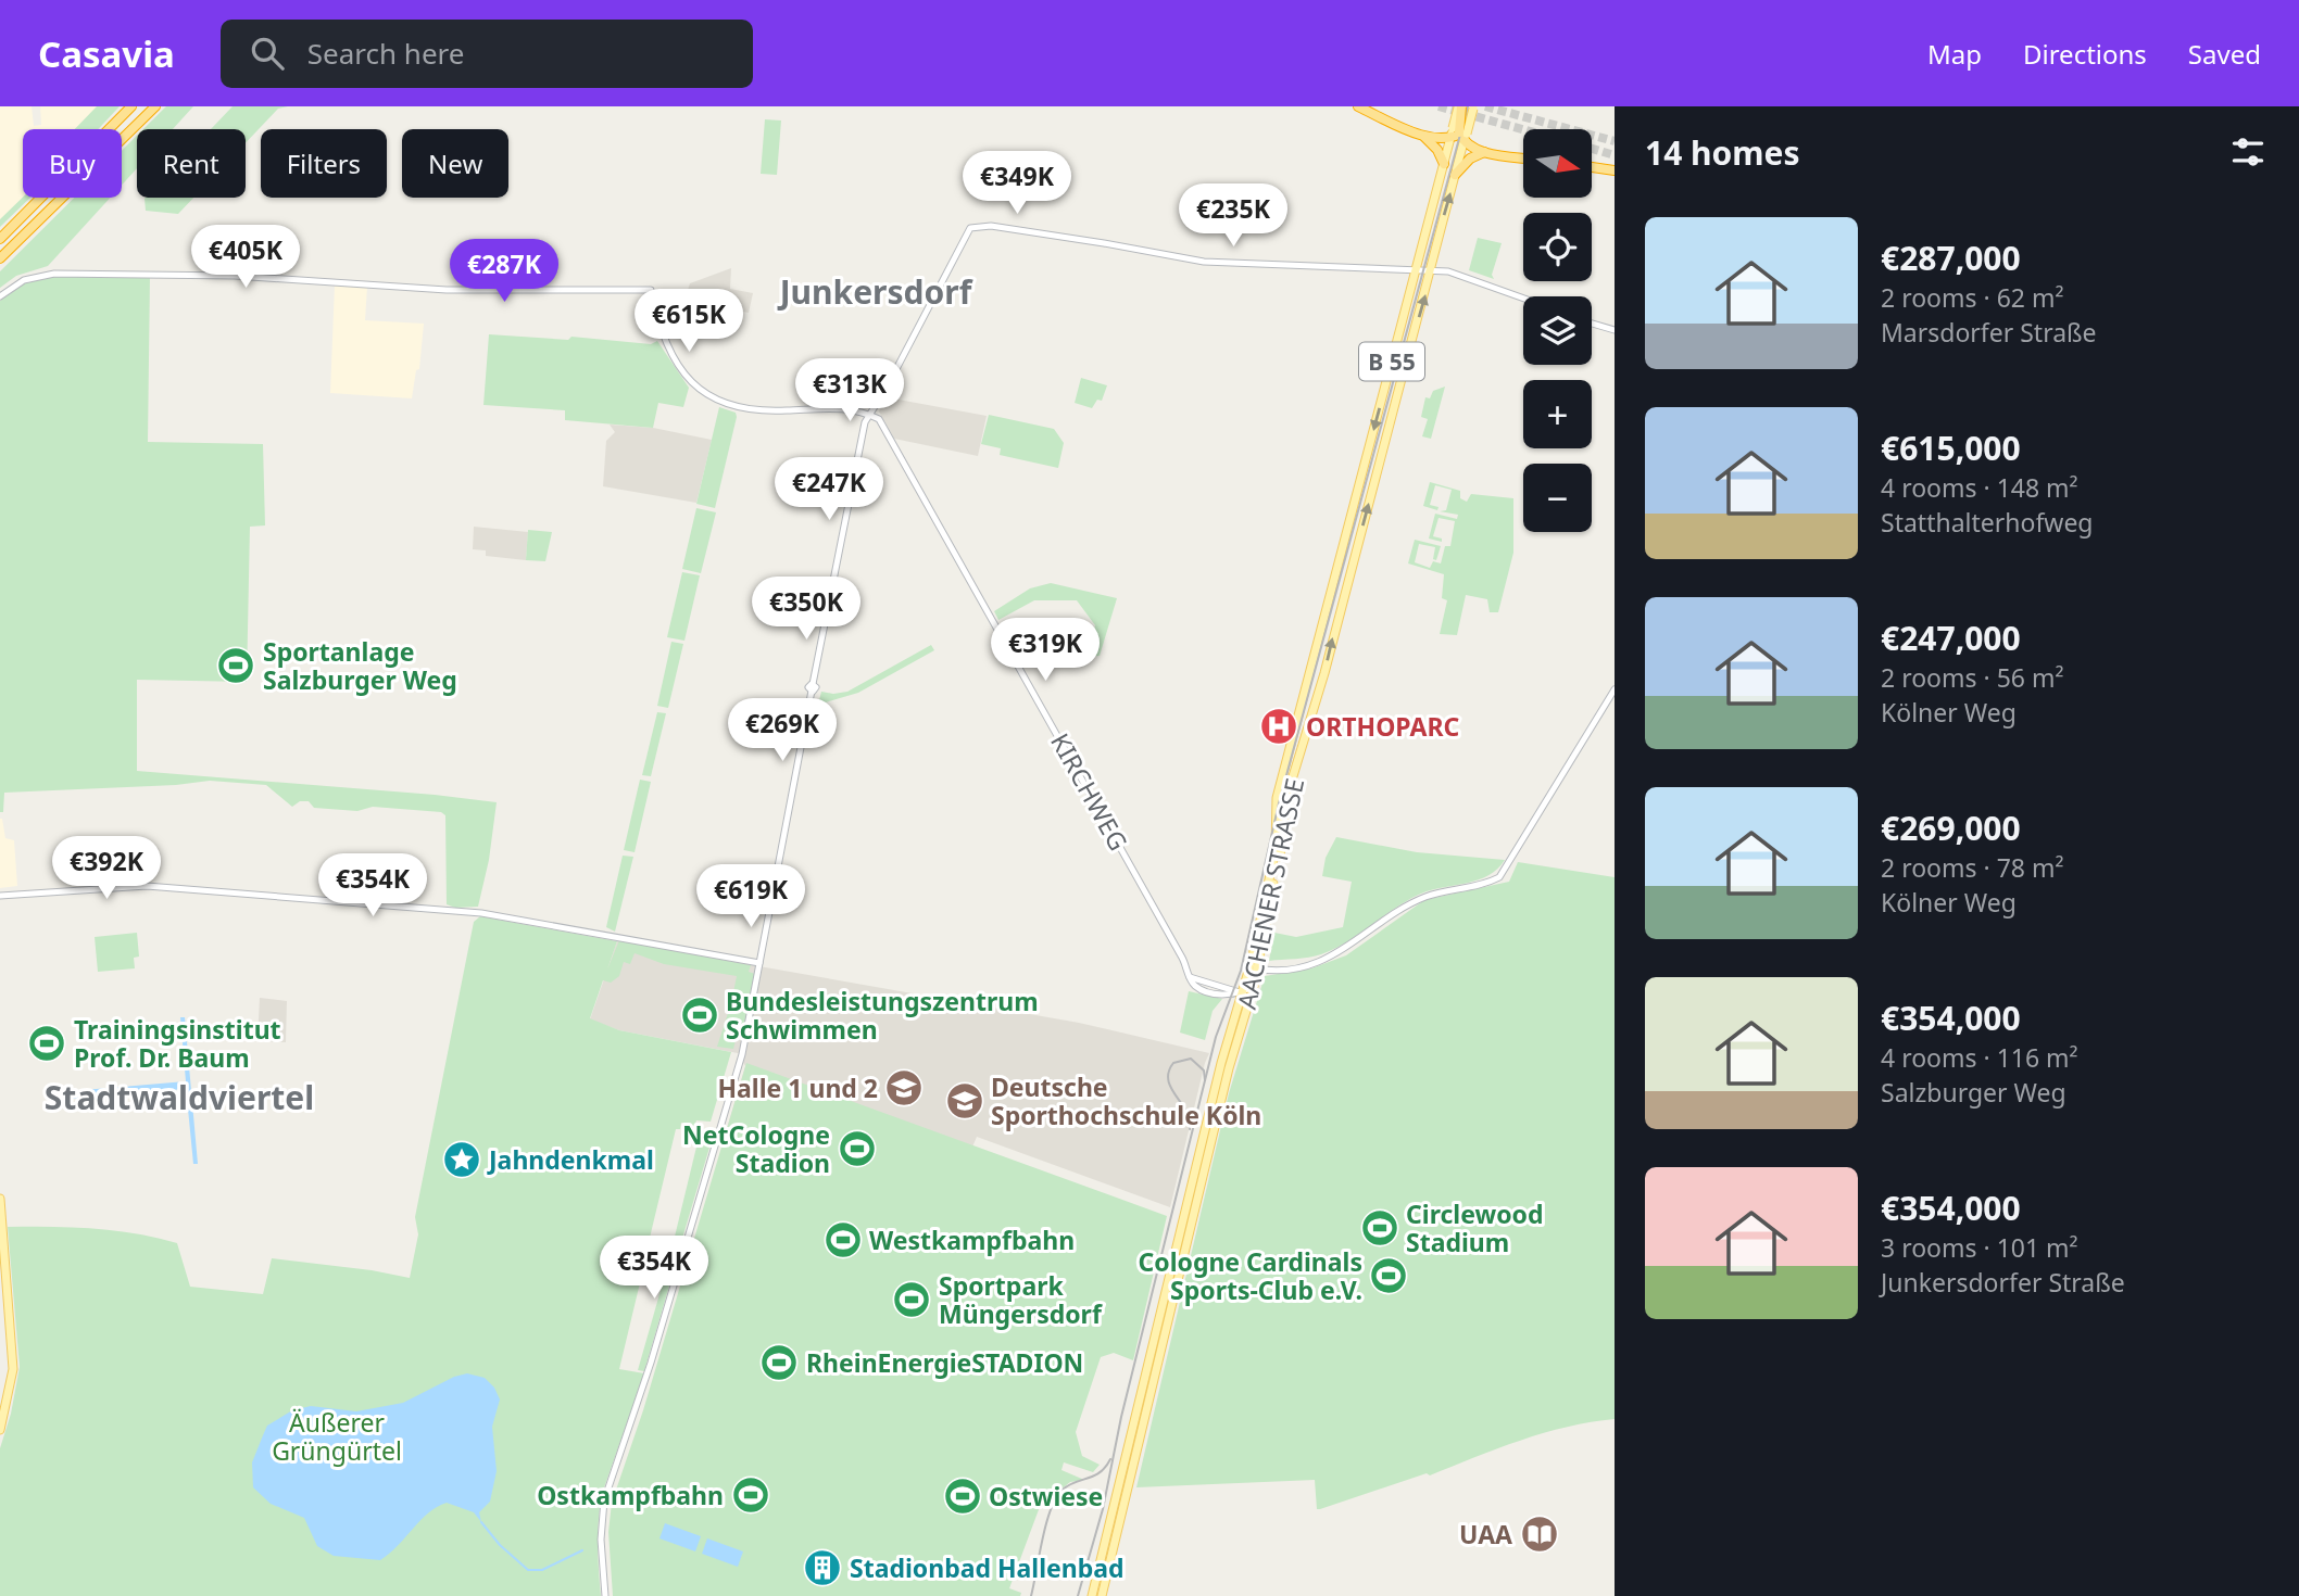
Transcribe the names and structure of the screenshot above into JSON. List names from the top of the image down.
{
  "streets": {
    "main road": ["B 55", "AACHENER STRASSE"],
    "street": ["KIRCHWEG"]
  },
  "districts": ["Junkersdorf", "Stadtwaldviertel"],
  "parks": ["Äußerer Grüngürtel"],
  "places": {
    "sports": [
      "Sportanlage Salzburger Weg",
      "Bundesleistungszentrum Schwimmen",
      "Trainingsinstitut Prof. Dr. Baum",
      "NetCologne Stadion",
      "Circlewood Stadium",
      "Westkampfbahn",
      "Cologne Cardinals Sports-Club e.V.",
      "Sportpark Müngersdorf",
      "RheinEnergieSTADION",
      "Ostkampfbahn",
      "Ostwiese"
    ],
    "hospital": ["ORTHOPARC"],
    "school or university": ["Halle 1 und 2", "Deutsche Sporthochschule Köln"],
    "place": ["Jahndenkmal"],
    "library": ["UAA"],
    "building": ["Stadionbad Hallenbad"]
  },
  "north": "right",
  "page": {
    "header": "Casavia",
    "search": "Search here",
    "nav": ["Map", "Directions", "Saved"],
    "heading": "14 homes",
    "map_buttons": ["+", "−"],
    "chip": [
      "Buy",
      "Rent",
      "Filters",
      "New"
    ],
    "price": [
      "€349K",
      "€235K",
      "€405K",
      "€287K",
      "€615K",
      "€313K",
      "€247K",
      "€350K",
      "€319K",
      "€269K",
      "€392K",
      "€354K",
      "€619K",
      "€354K"
    ],
    "list": [
      {
        "name": "€287,000",
        "note": "2 rooms · 62 m² · Marsdorfer Straße"
      },
      {
        "name": "€615,000",
        "note": "4 rooms · 148 m² · Statthalterhofweg"
      },
      {
        "name": "€247,000",
        "note": "2 rooms · 56 m² · Kölner Weg"
      },
      {
        "name": "€269,000",
        "note": "2 rooms · 78 m² · Kölner Weg"
      },
      {
        "name": "€354,000",
        "note": "4 rooms · 116 m² · Salzburger Weg"
      },
      {
        "name": "€354,000",
        "note": "3 rooms · 101 m² · Junkersdorfer Straße"
      }
    ]
  }
}
